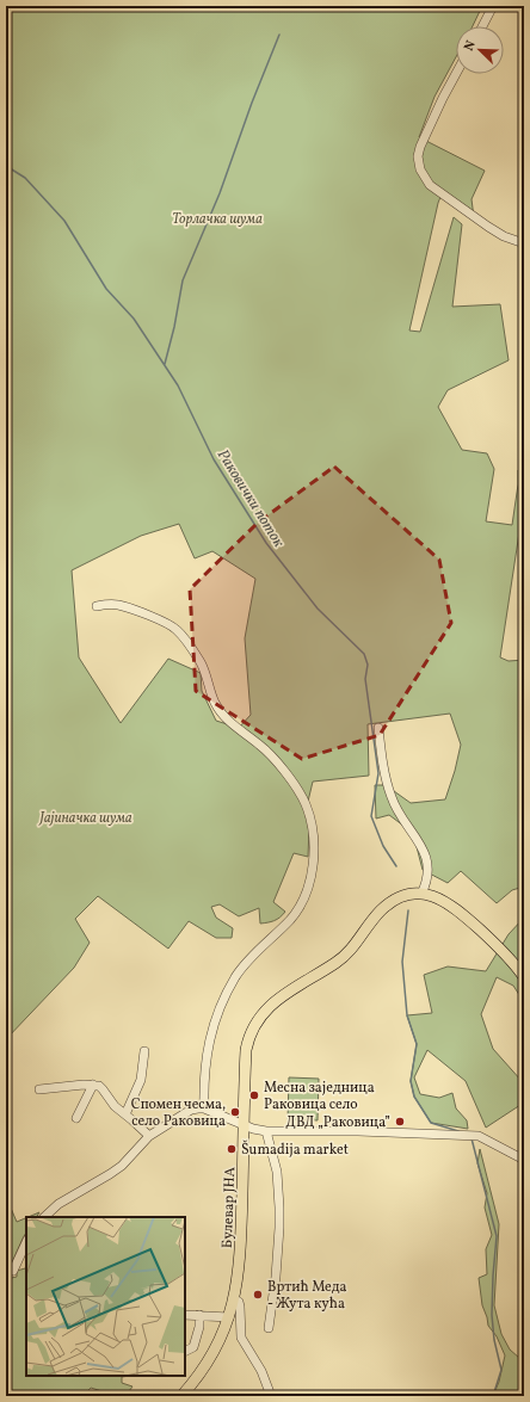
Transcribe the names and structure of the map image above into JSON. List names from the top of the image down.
{
  "streets": {
    "main road": ["Булевар ЈНА"]
  },
  "water": ["Раковички поток"],
  "parks": ["Торлачка шума", "Јајиначка шума"],
  "places": [
    "Месна заједница Раковица село",
    "Спомен чесма, село Раковица",
    "ДВД „Раковица”",
    "Šumadija market",
    "Вртић Меда - Жута кућа"
  ],
  "north": "top left"
}
